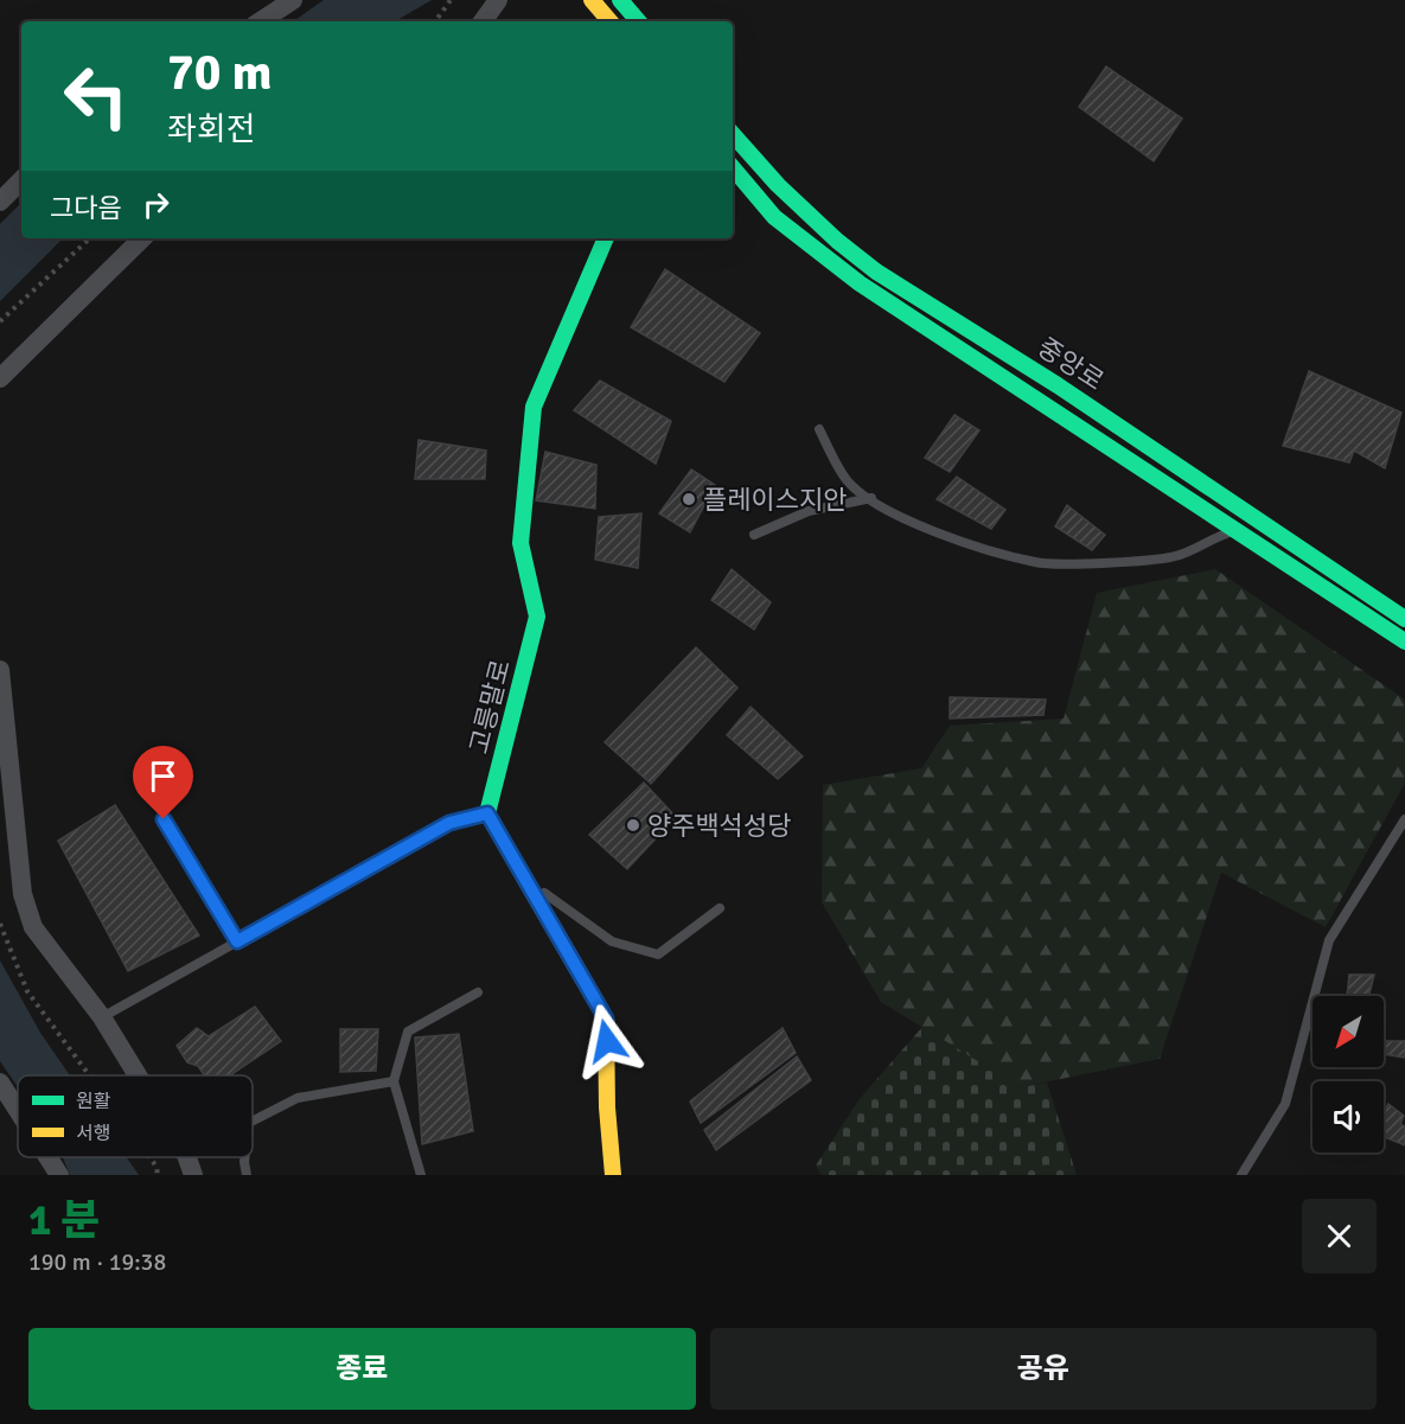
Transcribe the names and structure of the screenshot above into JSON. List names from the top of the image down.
{
  "streets": {
    "main road": ["중앙로", "고릉말로"]
  },
  "places": ["플레이스지안", "양주백석성당"],
  "legend": ["원활", "서행"],
  "north": "bottom left",
  "page": {
    "turn": ["70 m", "좌회전"],
    "then": "그다음",
    "heading": ["1 분", "190 m · 19:38"],
    "buttons": ["종료", "공유"]
  }
}
